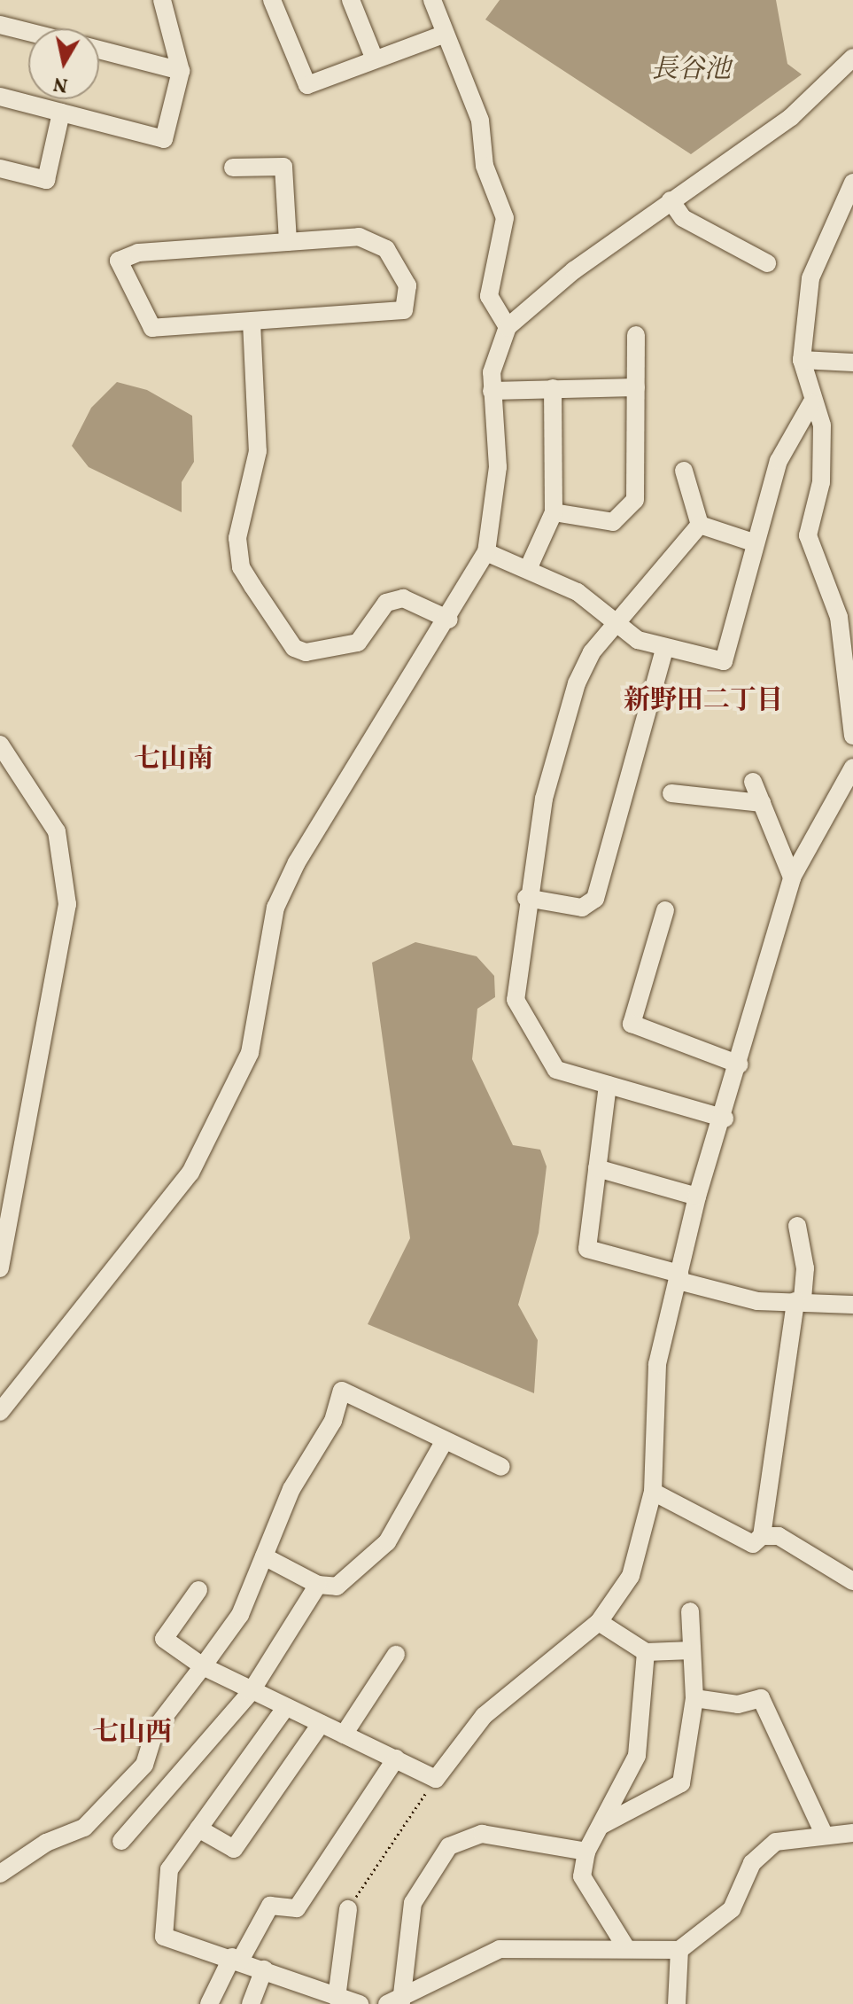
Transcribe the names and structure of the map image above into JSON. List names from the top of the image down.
{
  "districts": ["新野田二丁目", "七山南", "七山西"],
  "water": ["長谷池"],
  "north": "bottom"
}
